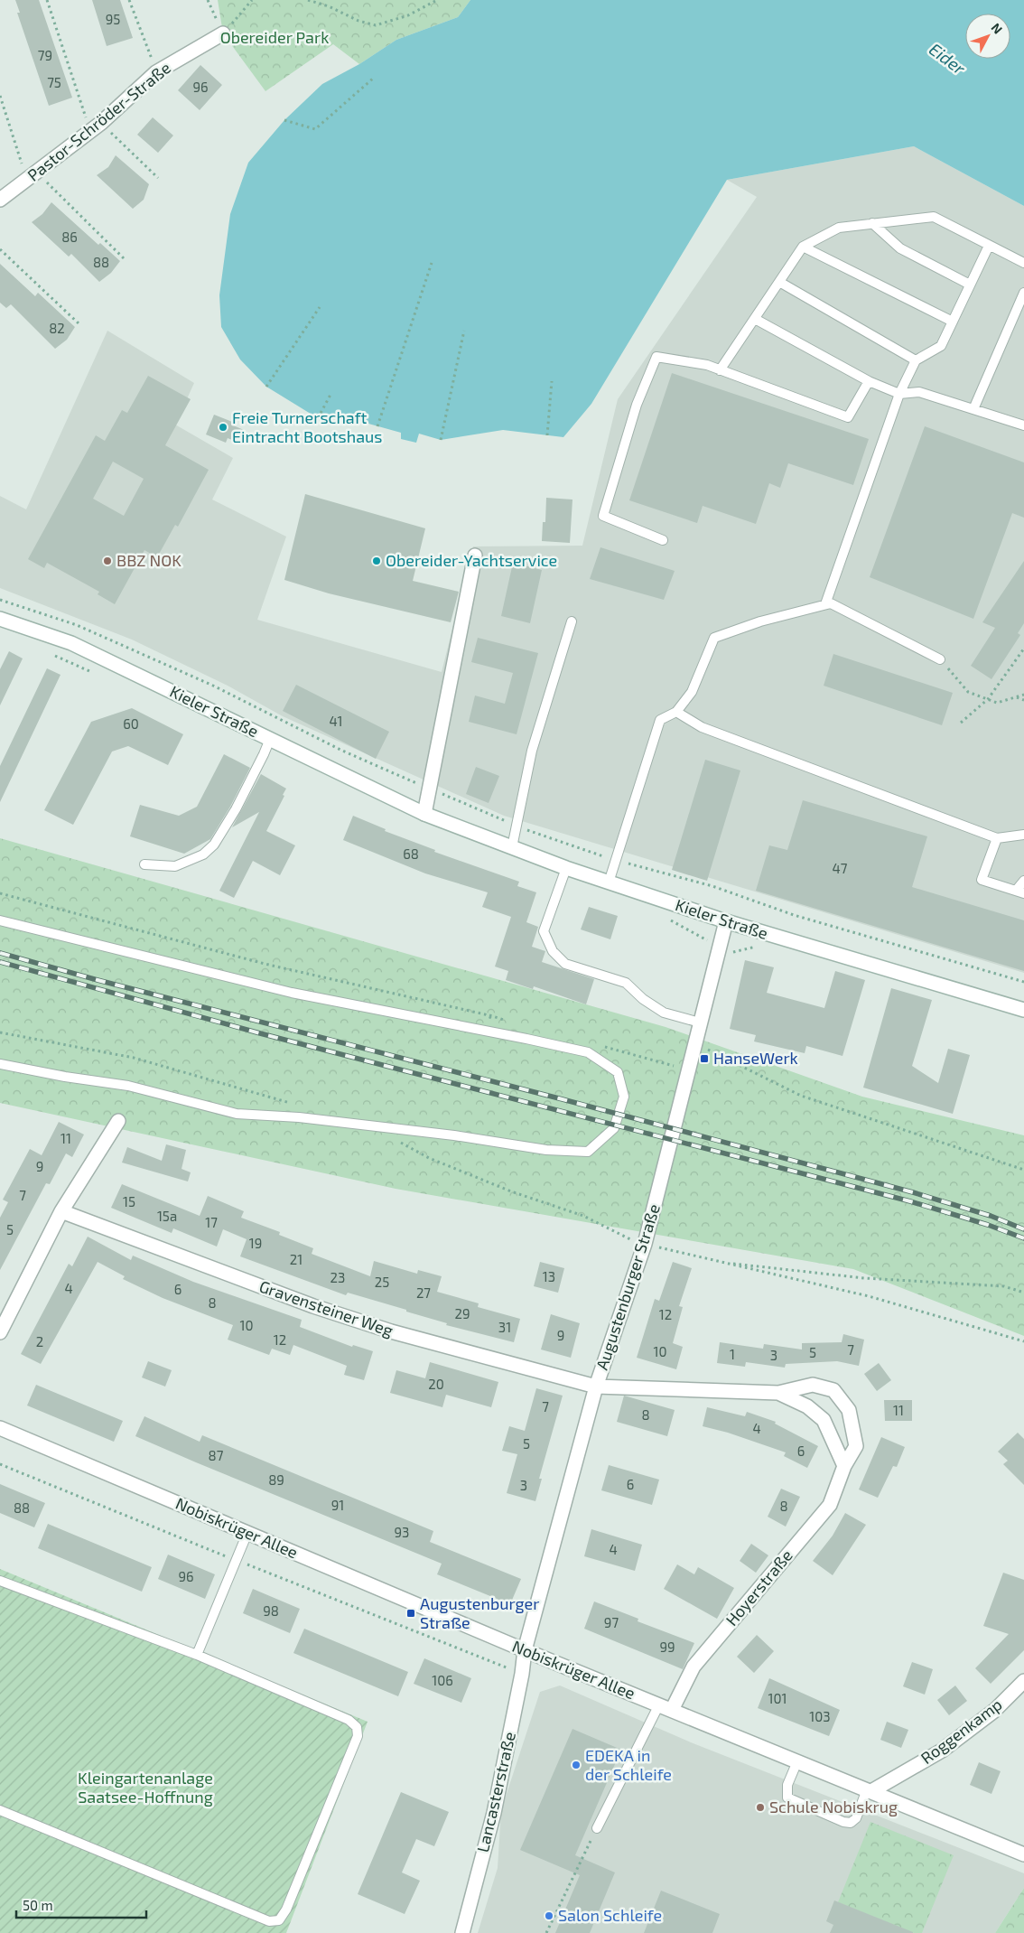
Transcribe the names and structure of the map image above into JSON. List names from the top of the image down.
{
  "streets": {
    "street": [
      "Pastor-Schröder-Straße",
      "Kieler Straße",
      "Augustenburger Straße",
      "Gravensteiner Weg",
      "Nobiskrüger Allee",
      "Hoyerstraße",
      "Roggenkamp",
      "Lancasterstraße"
    ]
  },
  "crossings": [
    ["Kieler Straße", "Augustenburger Straße"],
    ["Augustenburger Straße", "Gravensteiner Weg"],
    ["Augustenburger Straße", "Nobiskrüger Allee"],
    ["Augustenburger Straße", "Hoyerstraße"],
    ["Augustenburger Straße", "Lancasterstraße"],
    ["Gravensteiner Weg", "Hoyerstraße"],
    ["Nobiskrüger Allee", "Hoyerstraße"],
    ["Nobiskrüger Allee", "Roggenkamp"],
    ["Nobiskrüger Allee", "Lancasterstraße"]
  ],
  "water": ["Eider"],
  "parks": ["Obereider Park", "Kleingartenanlage Saatsee-Hoffnung"],
  "places": {
    "other": [
      "Freie Turnerschaft Eintracht Bootshaus",
      "BBZ NOK",
      "Obereider-Yachtservice",
      "EDEKA in der Schleife",
      "Schule Nobiskrug",
      "Salon Schleife"
    ],
    "transit": ["HanseWerk", "Augustenburger Straße"]
  },
  "house_numbers": [
    "95",
    "79",
    "75",
    "96",
    "86",
    "88",
    "82",
    "41",
    "60",
    "68",
    "47",
    "11",
    "9",
    "7",
    "15",
    "15a",
    "17",
    "5",
    "19",
    "21",
    "13",
    "23",
    "25",
    "4",
    "6",
    "27",
    "8",
    "29",
    "12",
    "10",
    "31",
    "9",
    "12",
    "2",
    "7",
    "10",
    "5",
    "1",
    "3",
    "20",
    "7",
    "11",
    "8",
    "4",
    "5",
    "6",
    "87",
    "89",
    "6",
    "3",
    "91",
    "8",
    "88",
    "93",
    "4",
    "96",
    "98",
    "97",
    "99",
    "106",
    "101",
    "103"
  ],
  "scale_bar": "50 m",
  "north": "top right"
}
